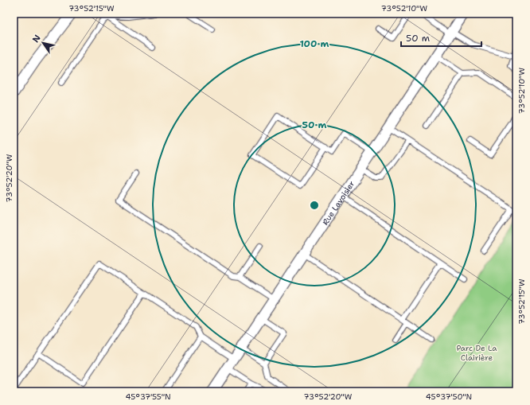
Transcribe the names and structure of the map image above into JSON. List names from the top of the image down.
{
  "streets": {
    "street": ["Rue Lavoisier"]
  },
  "parks": ["Parc De La Clairière"],
  "scale_bar": "50 m",
  "north": "top left",
  "coordinates": [
    "73°52'15\"W",
    "73°52'10\"W",
    "73°52'20\"W",
    "45°37'55\"N",
    "45°37'50\"N"
  ],
  "rings": ["100 m", "50 m"]
}
